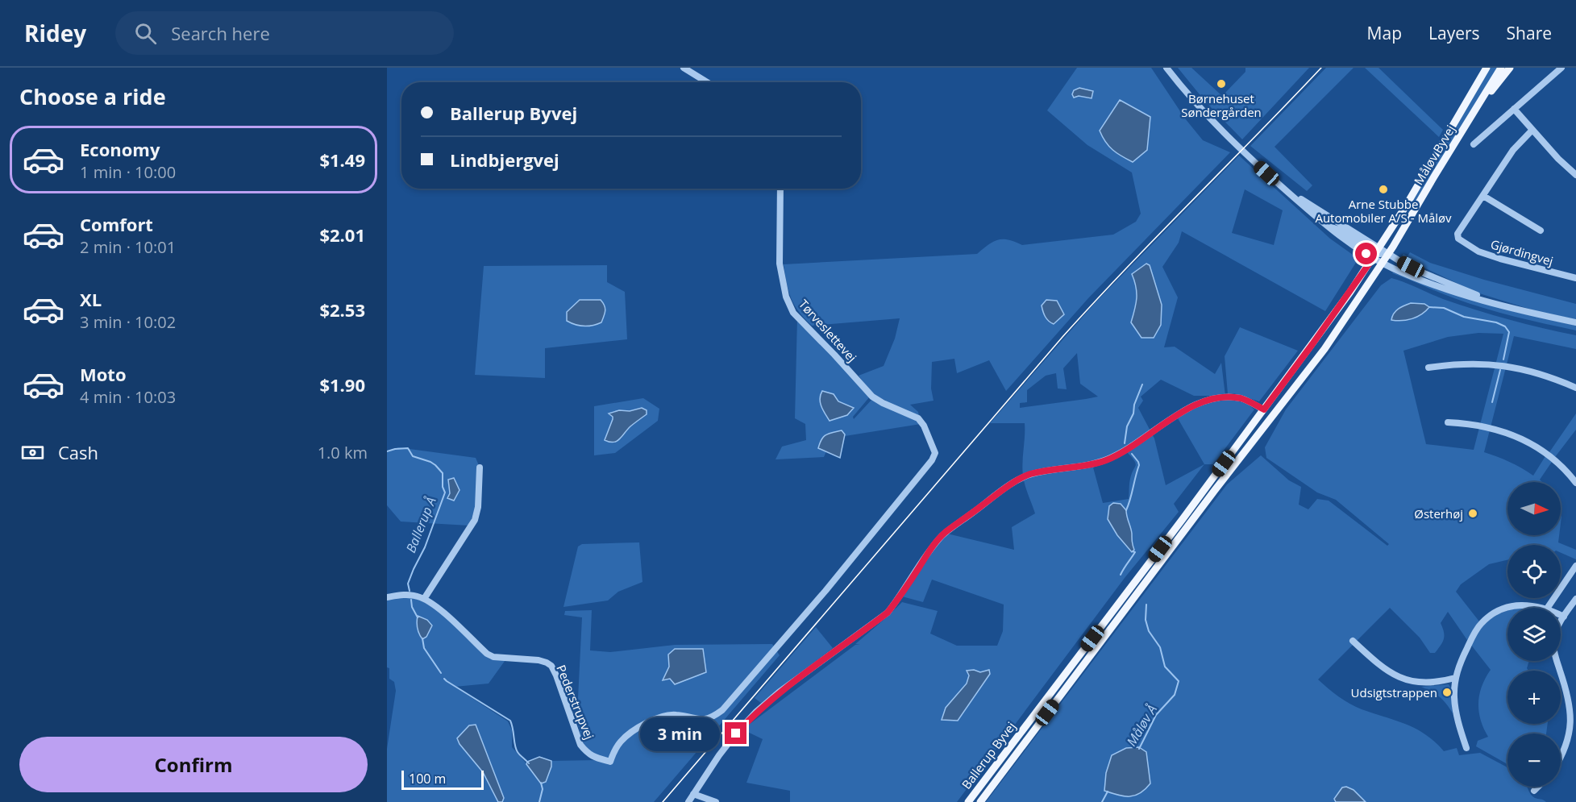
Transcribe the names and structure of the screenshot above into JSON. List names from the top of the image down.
{
  "streets": {
    "main road": ["Måløv Byvej", "Ballerup Byvej"],
    "street": ["Gjørdingvej", "Tørveslettevej", "Pederstrupvej"]
  },
  "crossings": [
    ["Måløv Byvej", "Ballerup Byvej"],
    ["Tørveslettevej", "Pederstrupvej"]
  ],
  "water": ["Ballerup Å", "Måløv Å"],
  "places": [
    "Børnehuset Søndergården",
    "Arne Stubbe Automobiler A/S - Måløv",
    "Østerhøj",
    "Udsigtstrappen"
  ],
  "scale_bar": "100 m",
  "north": "right",
  "page": {
    "header": "Ridey",
    "search": "Search here",
    "nav": ["Map", "Layers", "Share"],
    "heading": "Choose a ride",
    "banner": ["Ballerup Byvej", "Lindbjergvej"],
    "list": [
      {
        "name": "Economy",
        "note": "1 min · 10:00",
        "value": "$1.49"
      },
      {
        "name": "Comfort",
        "note": "2 min · 10:01",
        "value": "$2.01"
      },
      {
        "name": "XL",
        "note": "3 min · 10:02",
        "value": "$2.53"
      },
      {
        "name": "Moto",
        "note": "4 min · 10:03",
        "value": "$1.90"
      }
    ],
    "pay": ["Cash", "1.0 km"],
    "map_buttons": ["+", "−"],
    "bubble": "3 min",
    "buttons": "Confirm",
    "scale": "100 m"
  }
}
